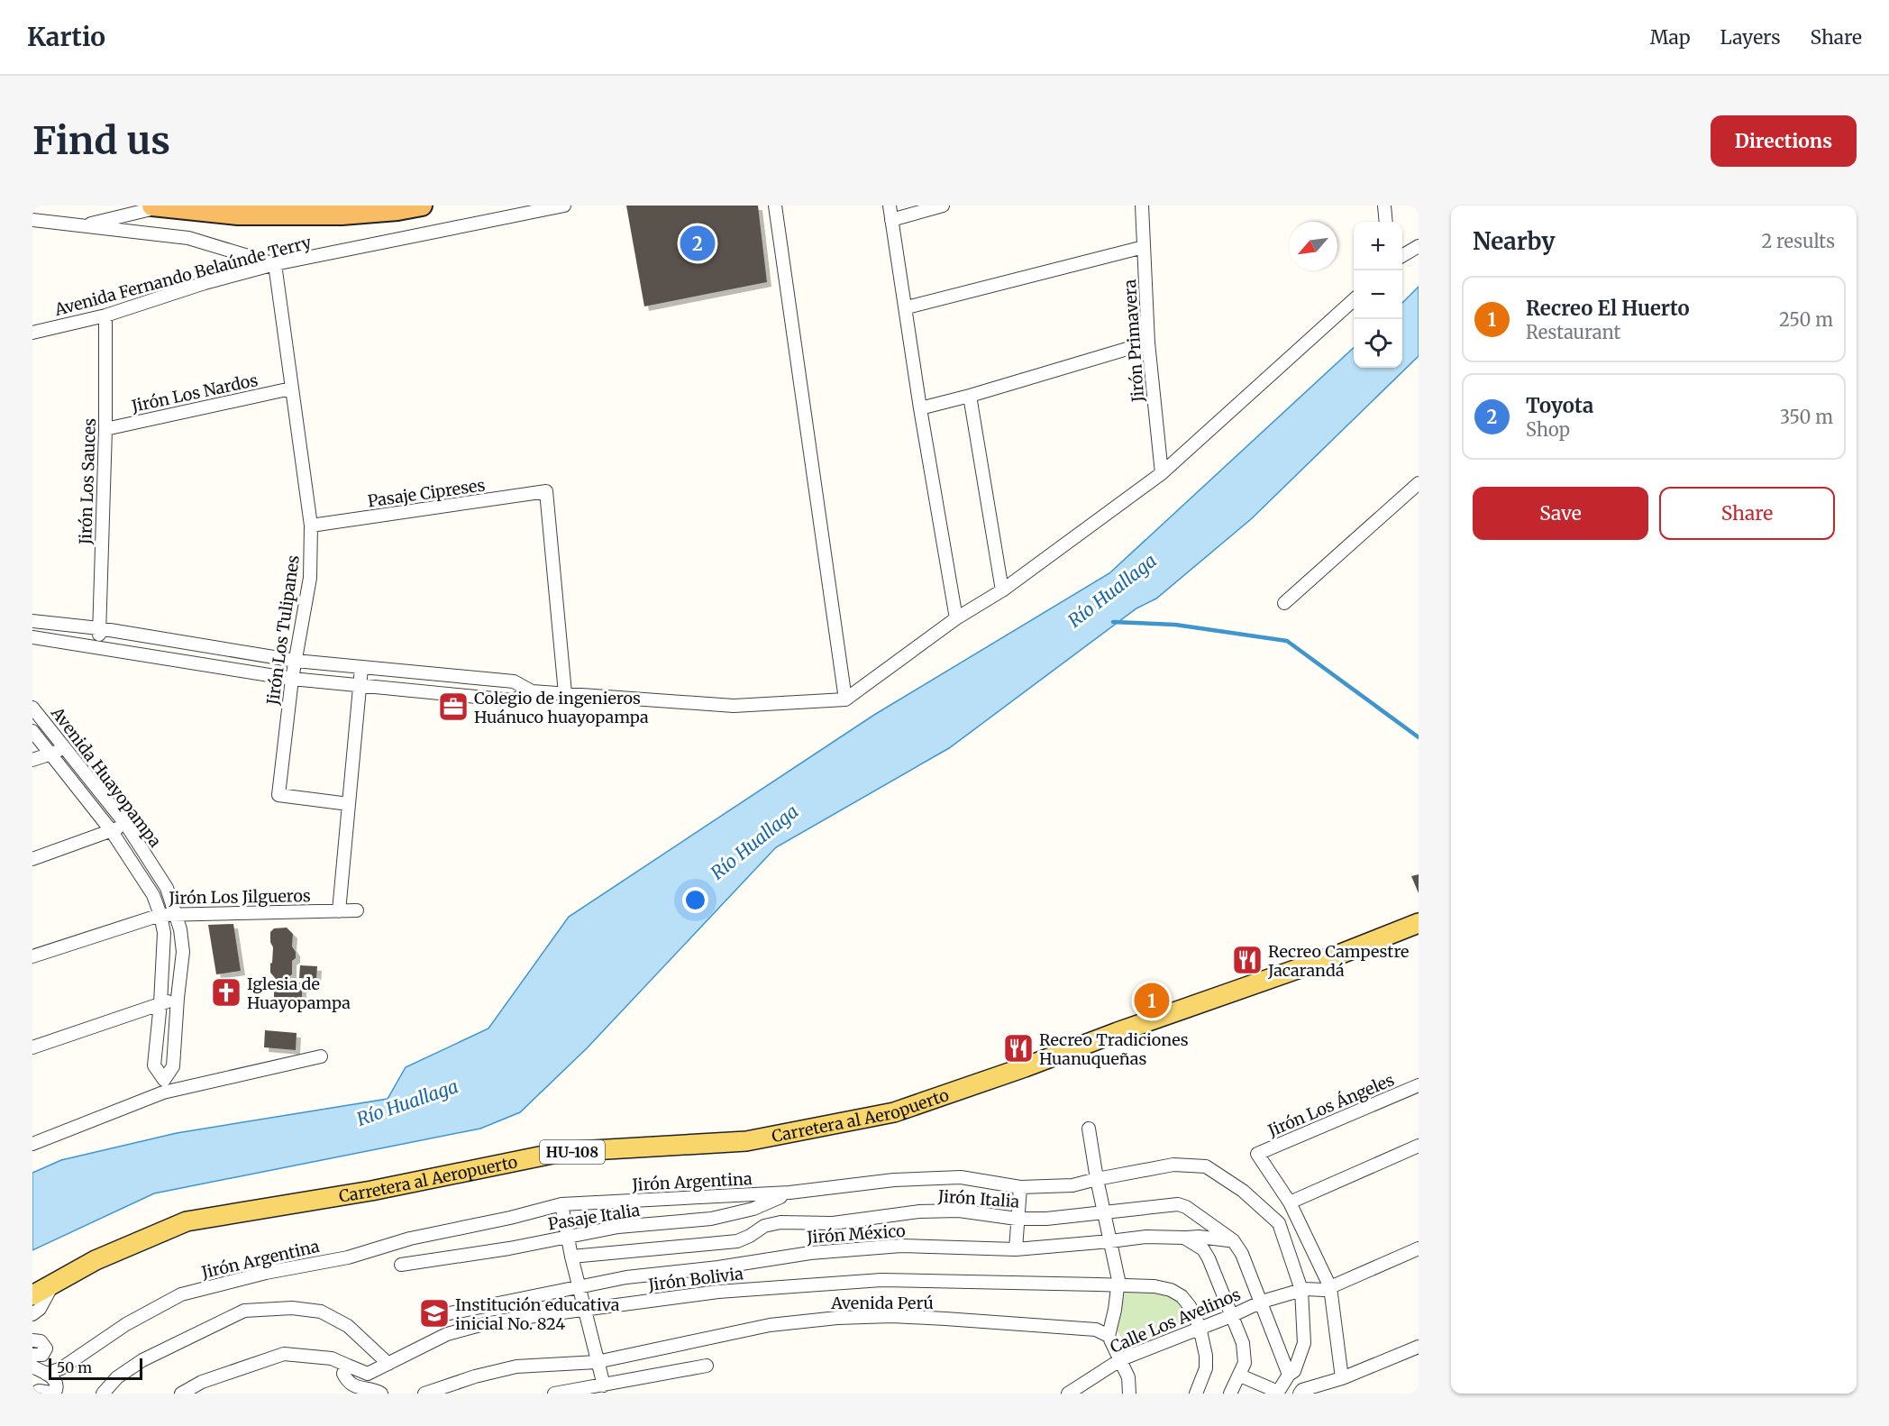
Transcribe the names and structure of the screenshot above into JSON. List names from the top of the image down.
{
  "streets": {
    "main road": ["Carretera al Aeropuerto", "HU-108"],
    "street": [
      "Avenida Fernando Belaúnde Terry",
      "Jirón Primavera",
      "Jirón Los Nardos",
      "Jirón Los Sauces",
      "Pasaje Cipreses",
      "Jirón Los Tulipanes",
      "Avenida Huayopampa",
      "Jirón Los Jilgueros",
      "Jirón Los Ángeles",
      "Jirón Argentina",
      "Jirón Italia",
      "Pasaje Italia",
      "Jirón México",
      "Jirón Bolivia",
      "Avenida Perú",
      "Calle Los Avelinos"
    ]
  },
  "crossings": [
    ["Avenida Fernando Belaúnde Terry", "Jirón Los Sauces"],
    ["Avenida Fernando Belaúnde Terry", "Jirón Los Tulipanes"],
    ["Jirón Los Nardos", "Jirón Los Sauces"],
    ["Jirón Los Nardos", "Jirón Los Tulipanes"],
    ["Pasaje Cipreses", "Jirón Los Tulipanes"],
    ["Avenida Huayopampa", "Jirón Los Jilgueros"],
    ["Jirón Argentina", "Jirón Italia"],
    ["Jirón Argentina", "Pasaje Italia"],
    ["Jirón Argentina", "Calle Los Avelinos"],
    ["Jirón Italia", "Jirón México"],
    ["Jirón Italia", "Calle Los Avelinos"],
    ["Jirón Bolivia", "Calle Los Avelinos"]
  ],
  "water": ["Río Huallaga"],
  "places": {
    "office": ["Colegio de ingenieros Huánuco huayopampa"],
    "restaurant": ["Recreo Campestre Jacarandá", "Recreo Tradiciones Huanuqueñas"],
    "church": ["Iglesia de Huayopampa"],
    "school or university": ["Institución educativa inicial No. 824"]
  },
  "scale_bar": "50 m",
  "north": "bottom left",
  "page": {
    "header": "Kartio",
    "nav": ["Map", "Layers", "Share"],
    "buttons": [
      "Directions",
      ["Save", "Share"]
    ],
    "title": "Find us",
    "heading": ["Nearby", "2 results"],
    "map_buttons": ["+", "−"],
    "pins": ["2", "1"],
    "list": [
      {
        "mark": "1",
        "name": "Recreo El Huerto",
        "note": "Restaurant",
        "value": "250 m"
      },
      {
        "mark": "2",
        "name": "Toyota",
        "note": "Shop",
        "value": "350 m"
      }
    ],
    "scale": "50 m"
  }
}
